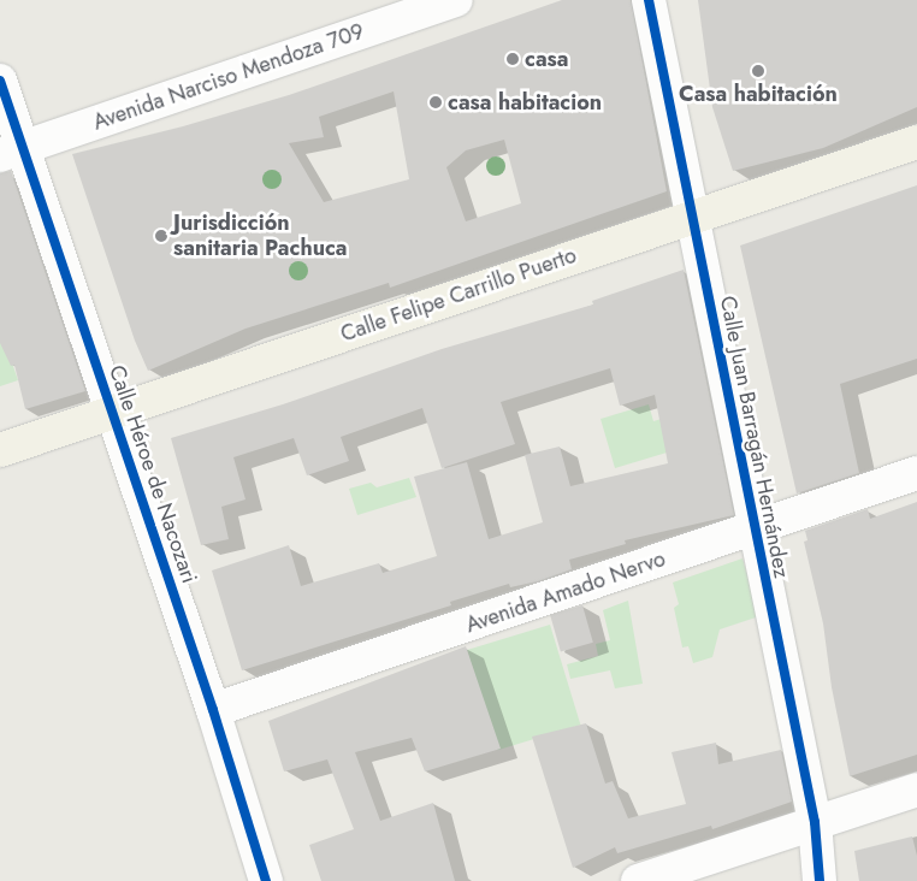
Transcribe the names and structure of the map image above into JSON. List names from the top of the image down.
{
  "streets": {
    "main road": ["Calle Felipe Carrillo Puerto"],
    "street": [
      "Avenida Narciso Mendoza 709",
      "Calle Juan Barragán Hernández",
      "Calle Héroe de Nacozari",
      "Avenida Amado Nervo"
    ]
  },
  "crossings": [
    ["Avenida Narciso Mendoza 709", "Calle Héroe de Nacozari"],
    ["Calle Felipe Carrillo Puerto", "Calle Juan Barragán Hernández"],
    ["Calle Felipe Carrillo Puerto", "Calle Héroe de Nacozari"],
    ["Calle Juan Barragán Hernández", "Avenida Amado Nervo"],
    ["Calle Héroe de Nacozari", "Avenida Amado Nervo"]
  ],
  "places": [
    "casa",
    "Casa habitación",
    "casa habitacion",
    "Jurisdicción sanitaria Pachuca"
  ]
}
